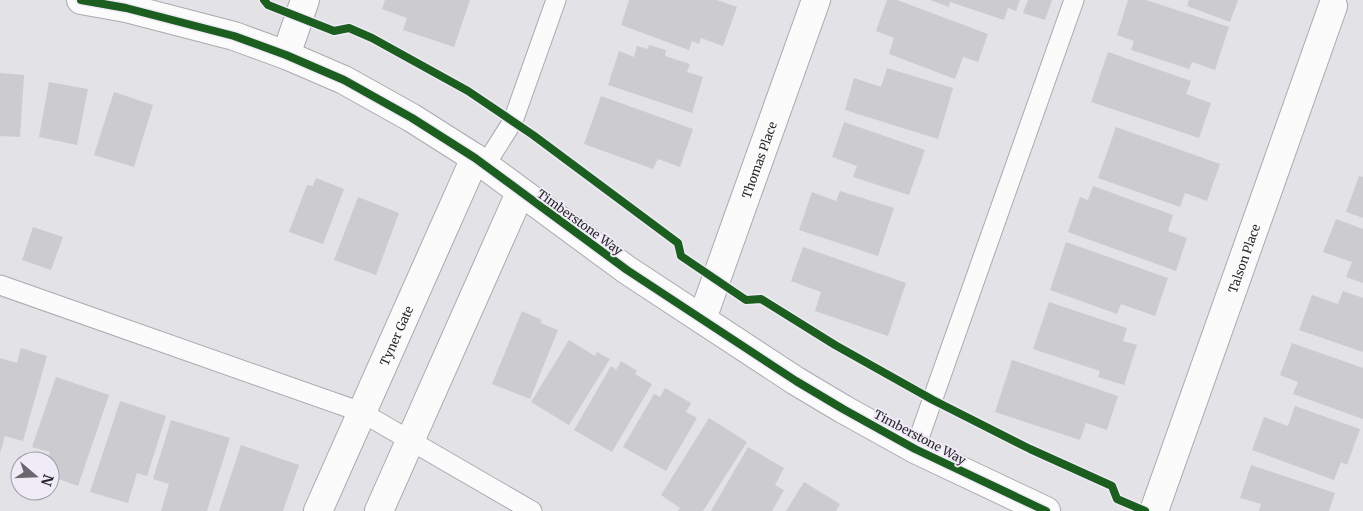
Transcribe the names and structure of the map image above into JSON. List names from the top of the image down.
{
  "streets": {
    "street": [
      "Thomas Place",
      "Timberstone Way",
      "Talson Place",
      "Tyner Gate"
    ]
  },
  "crossings": [
    ["Thomas Place", "Timberstone Way"],
    ["Timberstone Way", "Tyner Gate"]
  ],
  "north": "right"
}
